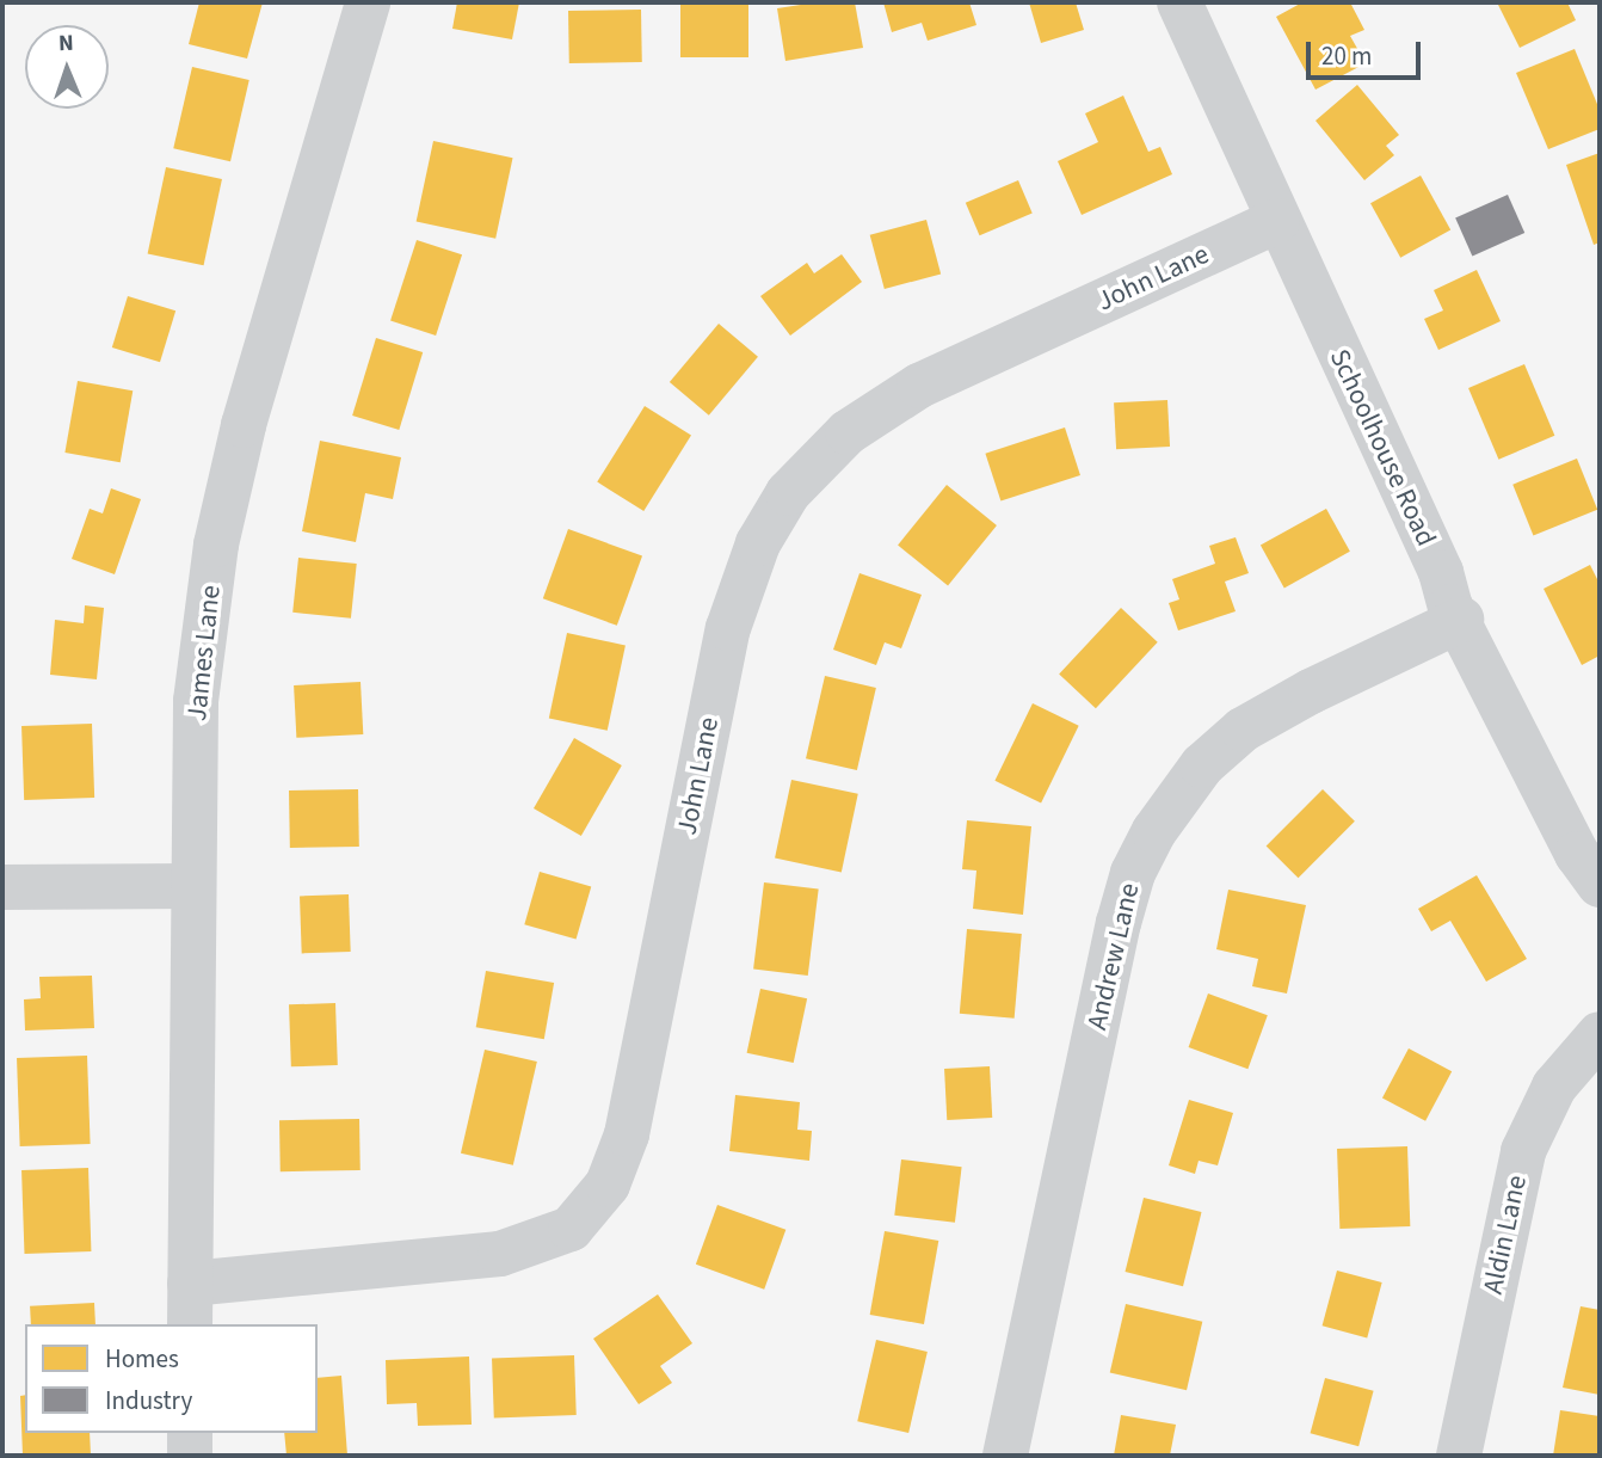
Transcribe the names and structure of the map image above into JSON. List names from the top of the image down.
{
  "streets": {
    "street": [
      "John Lane",
      "Schoolhouse Road",
      "James Lane",
      "Andrew Lane",
      "Aldin Lane"
    ]
  },
  "crossings": [
    ["John Lane", "Schoolhouse Road"],
    ["John Lane", "James Lane"],
    ["Schoolhouse Road", "Andrew Lane"]
  ],
  "legend": ["Homes", "Industry"],
  "scale_bar": "20 m",
  "north": "top"
}
